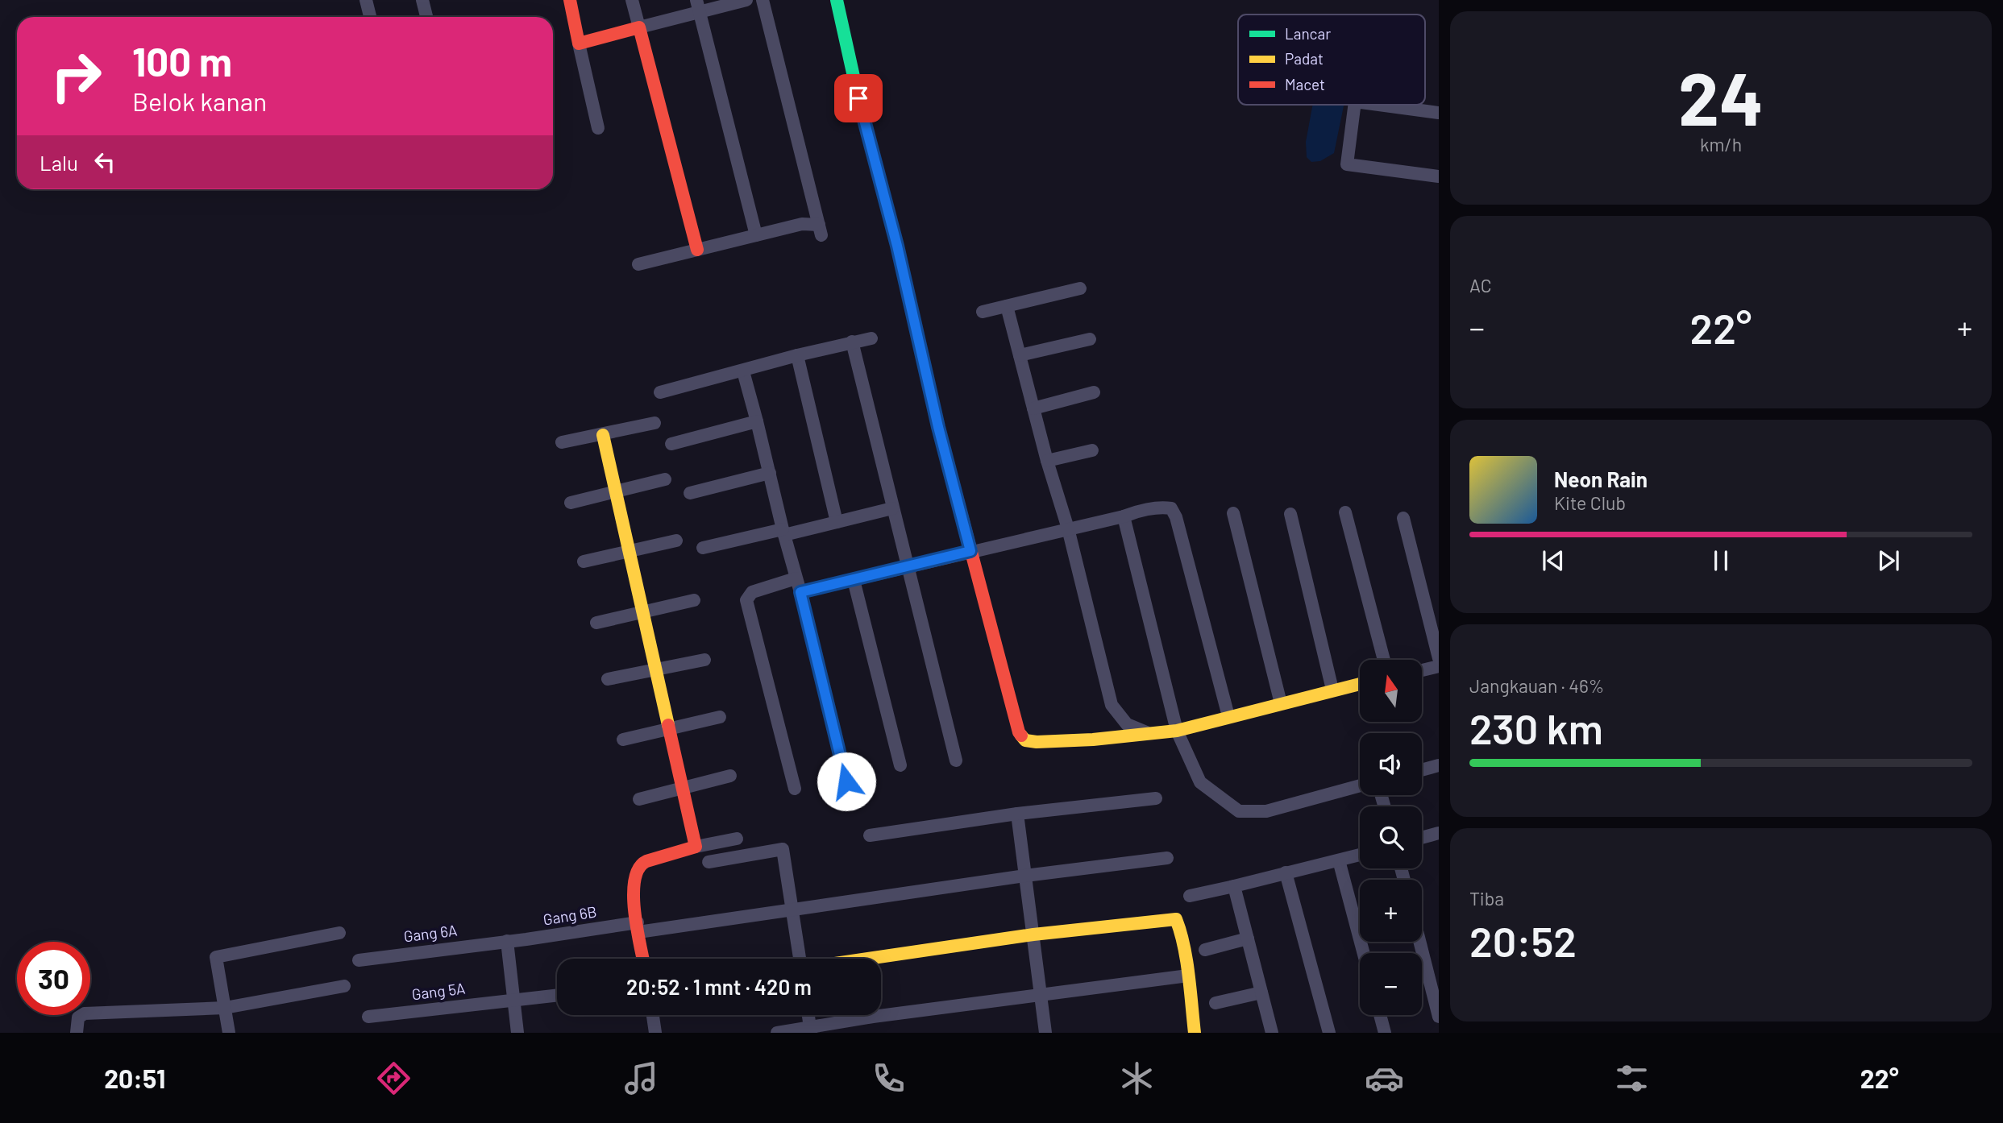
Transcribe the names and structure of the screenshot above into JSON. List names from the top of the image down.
{
  "streets": {
    "street": ["Gang 6B", "Gang 6A", "Gang 5A"]
  },
  "crossings": [
    ["Gang 6B", "Gang 6A"]
  ],
  "legend": ["Lancar", "Padat", "Macet"],
  "north": "top",
  "page": {
    "tile": [
      ["24", "km/h"],
      "AC",
      ["Jangkauan · 46%", "230 km"],
      ["Tiba", "20:52"]
    ],
    "turn": ["100 m", "Belok kanan"],
    "then": "Lalu",
    "heat": ["−", "22°", "+"],
    "song": ["Neon Rain", "Kite Club"],
    "map_buttons": ["+", "−"],
    "limit": "30",
    "trip": "20:52 · 1 mnt · 420 m",
    "tabs": ["20:51", "22°"]
  }
}
